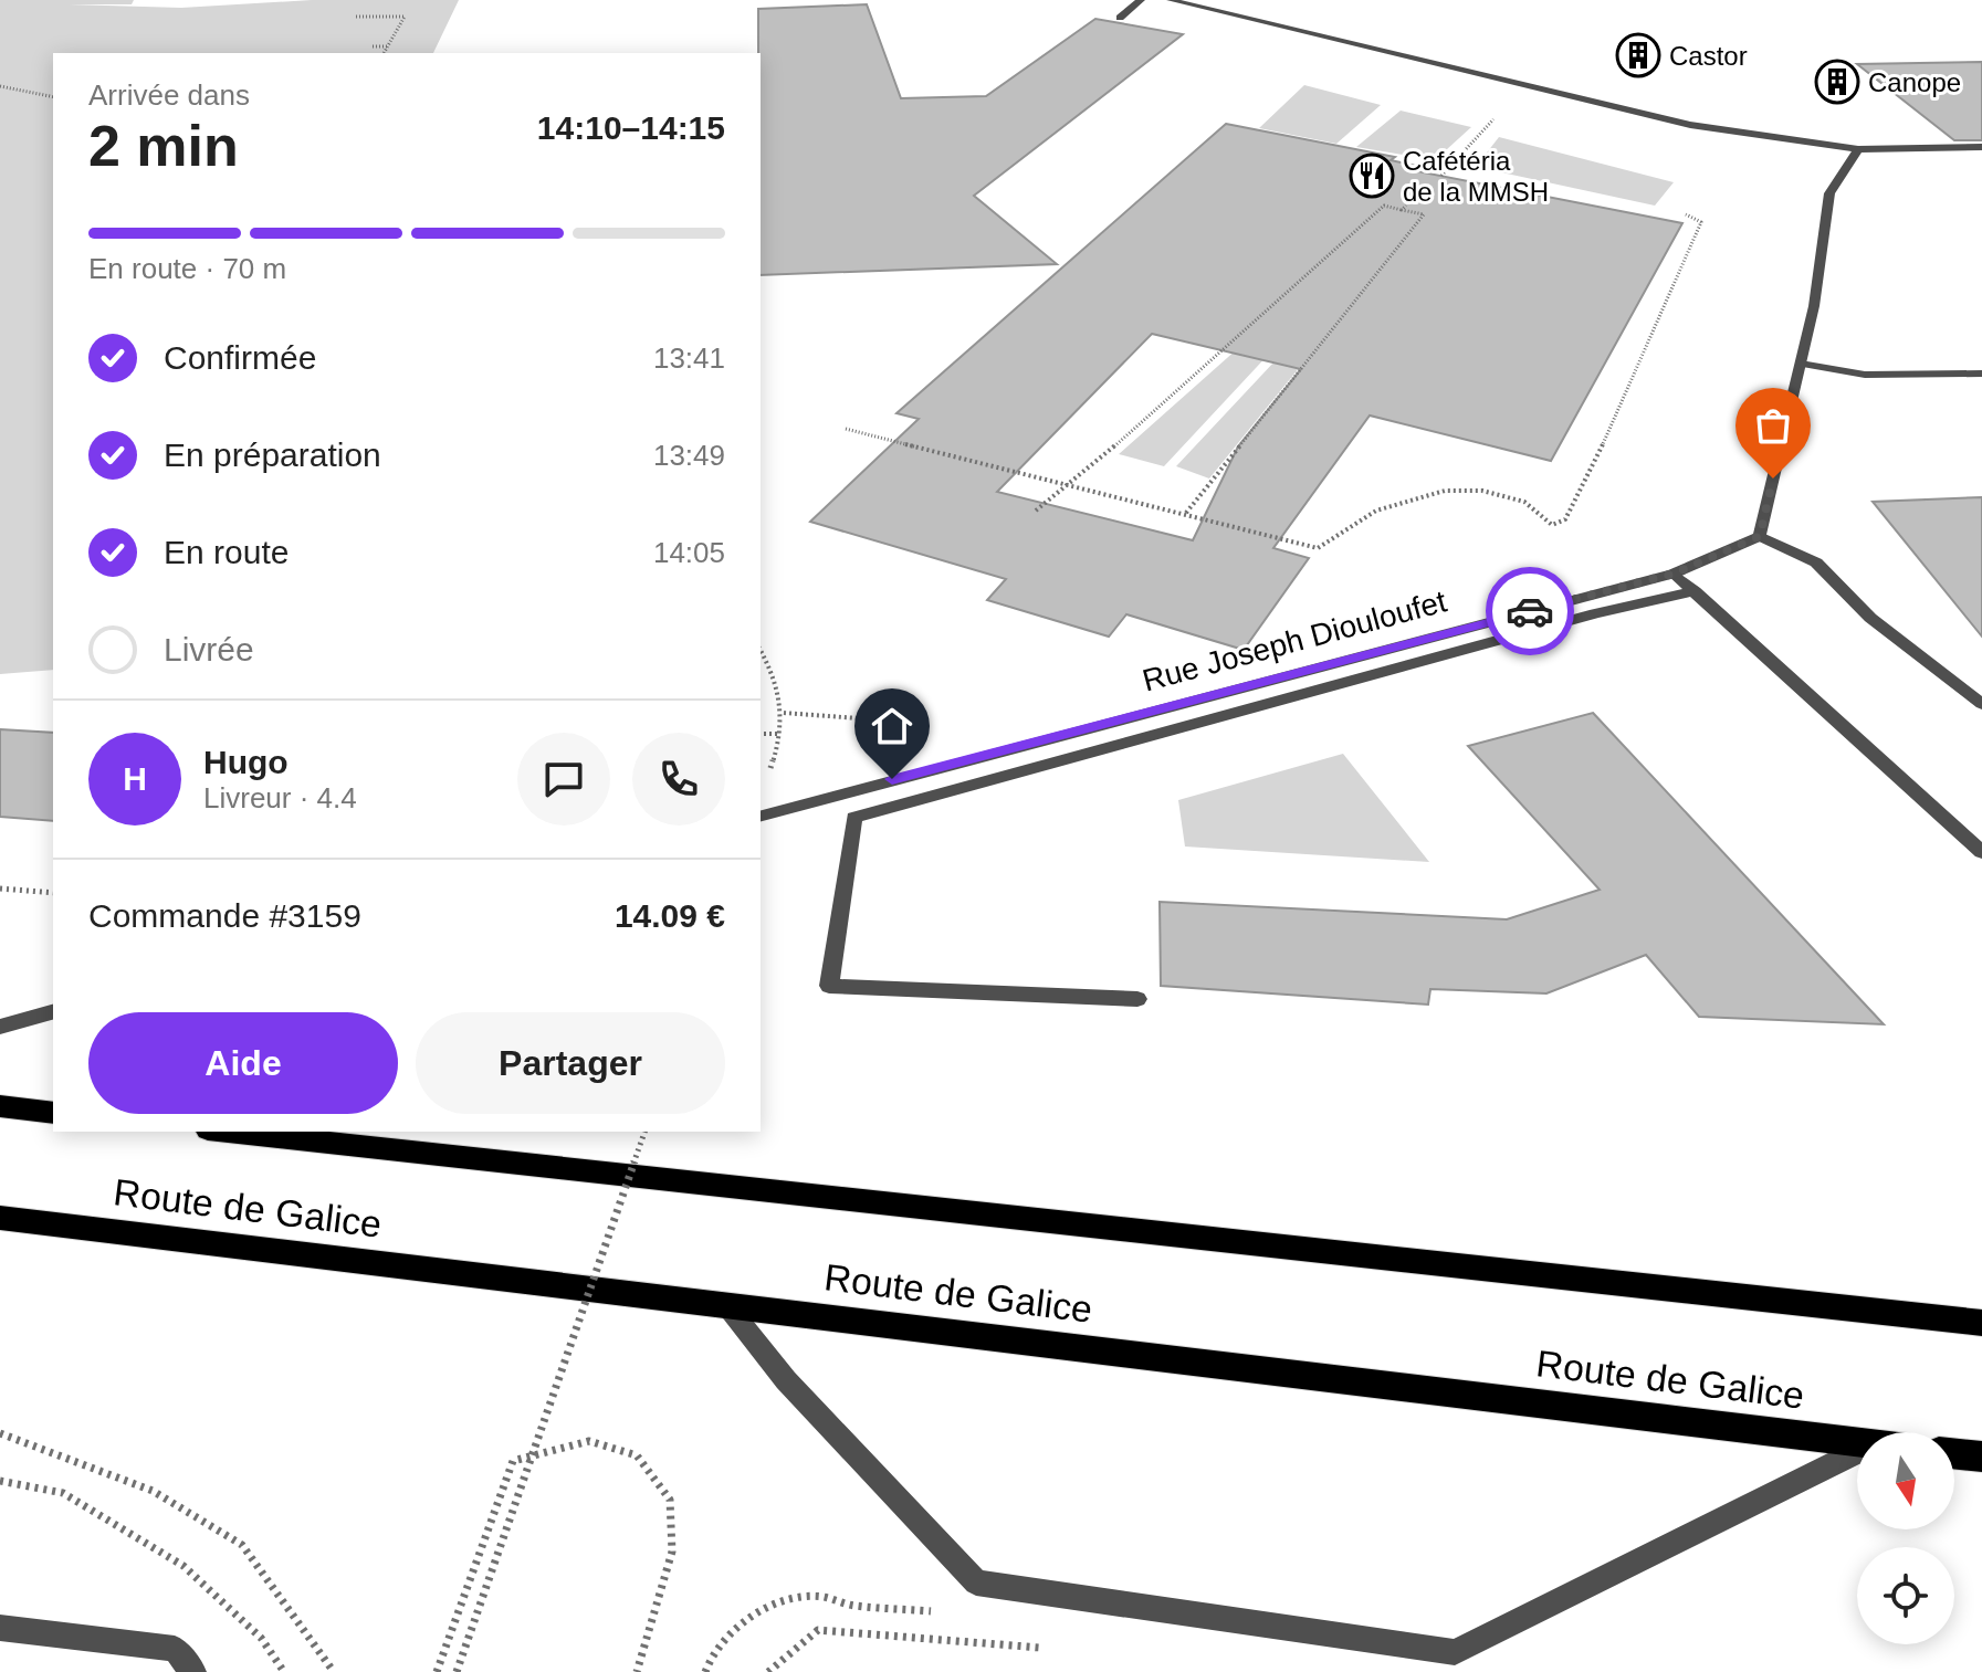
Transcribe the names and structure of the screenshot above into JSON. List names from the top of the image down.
{
  "streets": {
    "main road": ["Route de Galice"],
    "street": ["Rue Joseph Diouloufet"]
  },
  "places": {
    "building": ["Castor", "Canope"],
    "restaurant": ["Cafétéria de la MMSH"]
  },
  "north": "bottom",
  "page": {
    "heading": ["2 min", "Arrivée dans", "14:10–14:15"],
    "panel": [
      "Hugo",
      "Livreur · 4.4",
      "Commande #3159",
      "14.09 €"
    ],
    "bar": "En route · 70 m",
    "list": [
      ["Confirmée", "13:41"],
      ["En préparation", "13:49"],
      ["En route", "14:05"],
      "Livrée"
    ],
    "round": "H",
    "buttons": ["Aide", "Partager"]
  }
}
